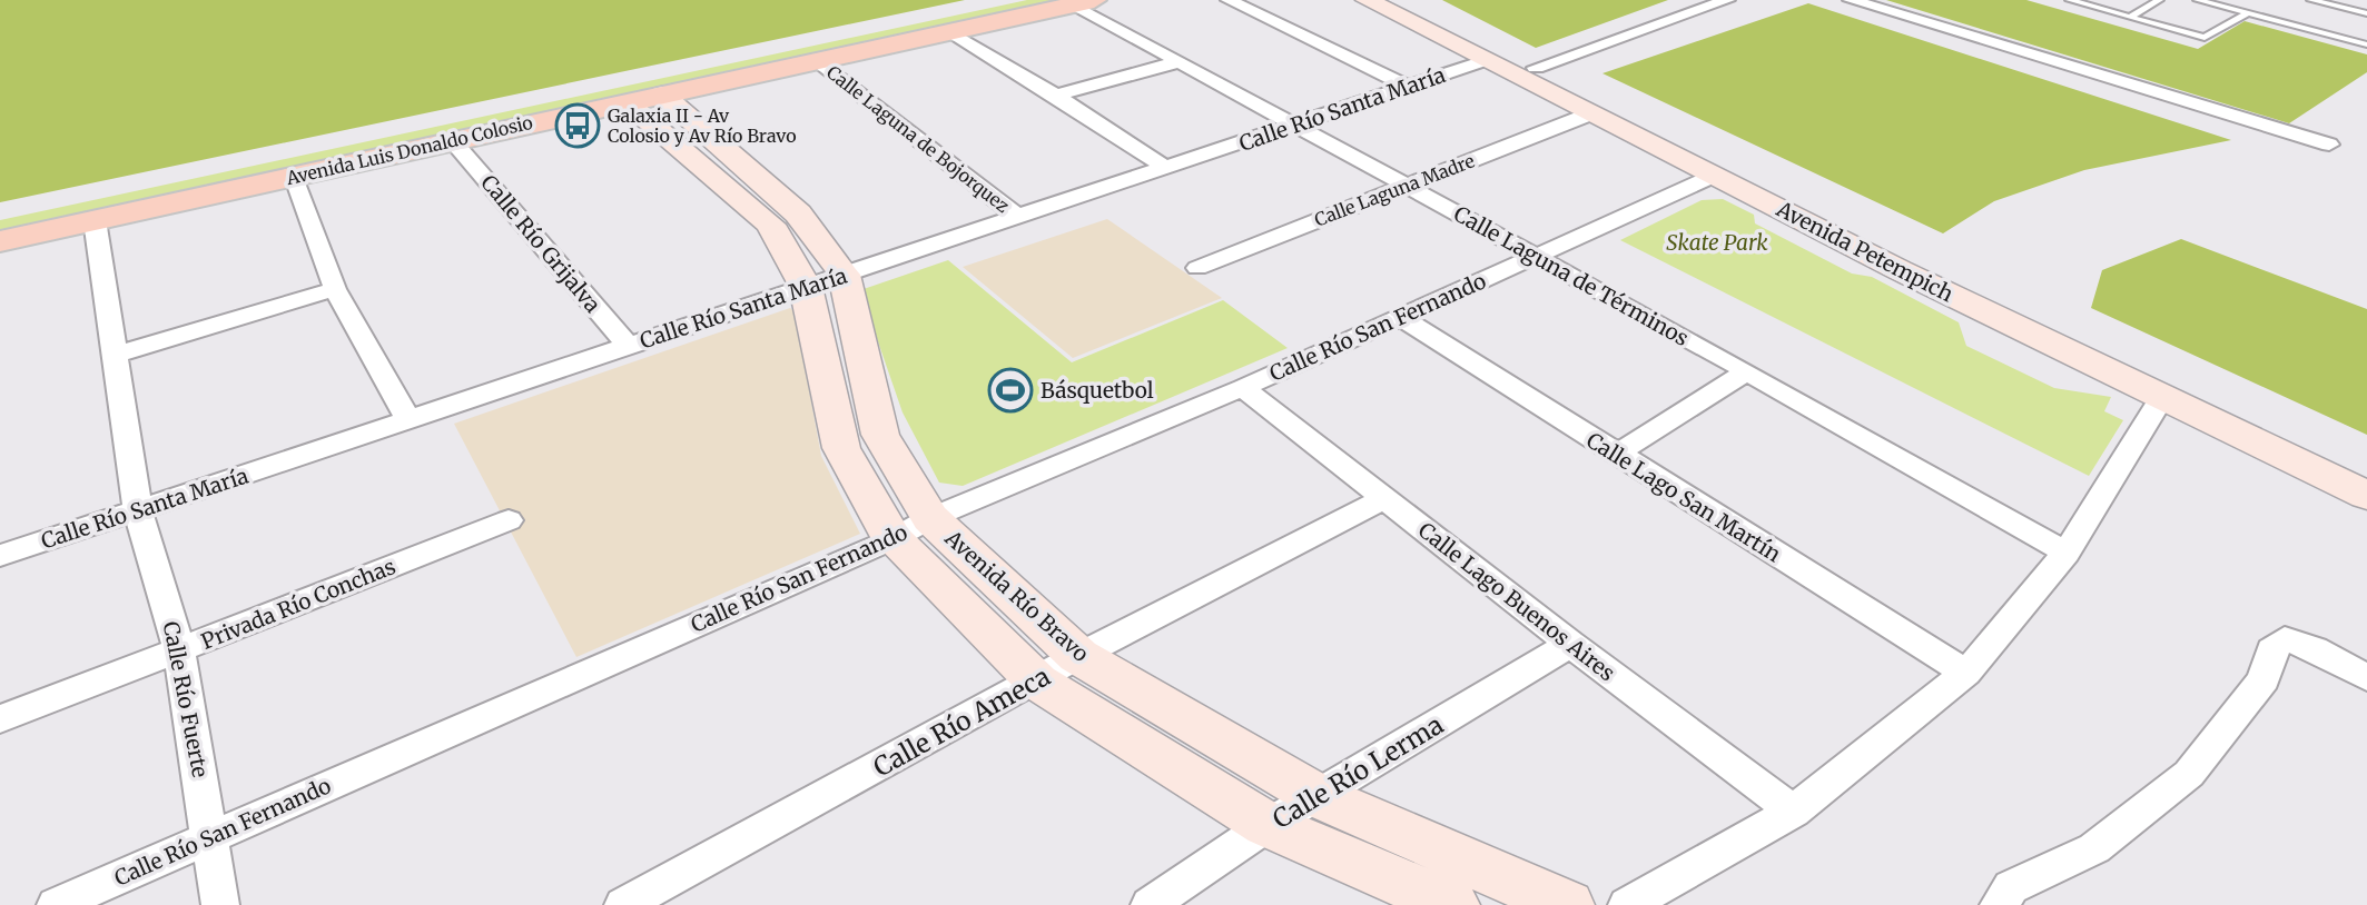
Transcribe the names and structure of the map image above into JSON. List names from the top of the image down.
{
  "streets": {
    "main road": ["Avenida Luis Donaldo Colosio", "Avenida Petempich", "Avenida Río Bravo"],
    "street": [
      "Calle Río Santa María",
      "Calle Laguna de Bojorquez",
      "Calle Laguna Madre",
      "Calle Río Grijalva",
      "Calle Laguna de Términos",
      "Calle Río San Fernando",
      "Calle Lago San Martín",
      "Calle Lago Buenos Aires",
      "Privada Río Conchas",
      "Calle Río Fuerte",
      "Calle Río Ameca",
      "Calle Río Lerma"
    ]
  },
  "crossings": [
    ["Calle Río Santa María", "Calle Laguna de Bojorquez"],
    ["Calle Río Santa María", "Calle Río Grijalva"],
    ["Calle Río Santa María", "Avenida Petempich"],
    ["Calle Río Santa María", "Calle Laguna de Términos"],
    ["Calle Río Santa María", "Avenida Río Bravo"],
    ["Calle Río Santa María", "Calle Río Fuerte"],
    ["Calle Laguna de Bojorquez", "Avenida Luis Donaldo Colosio"],
    ["Avenida Luis Donaldo Colosio", "Calle Río Grijalva"],
    ["Avenida Luis Donaldo Colosio", "Calle Laguna de Términos"],
    ["Avenida Luis Donaldo Colosio", "Avenida Río Bravo"],
    ["Avenida Luis Donaldo Colosio", "Calle Río Fuerte"],
    ["Calle Laguna Madre", "Avenida Petempich"],
    ["Calle Laguna Madre", "Calle Laguna de Términos"],
    ["Avenida Petempich", "Calle Río San Fernando"],
    ["Calle Laguna de Términos", "Calle Río San Fernando"],
    ["Calle Río San Fernando", "Calle Lago San Martín"],
    ["Calle Río San Fernando", "Avenida Río Bravo"],
    ["Calle Río San Fernando", "Calle Lago Buenos Aires"],
    ["Calle Río San Fernando", "Calle Río Fuerte"],
    ["Avenida Río Bravo", "Calle Río Ameca"],
    ["Avenida Río Bravo", "Calle Río Lerma"],
    ["Calle Lago Buenos Aires", "Calle Río Ameca"],
    ["Calle Lago Buenos Aires", "Calle Río Lerma"],
    ["Privada Río Conchas", "Calle Río Fuerte"]
  ],
  "parks": ["Skate Park"],
  "places": {
    "bus stop": ["Galaxia II - Av Colosio y Av Río Bravo"],
    "sports": ["Básquetbol"]
  }
}
